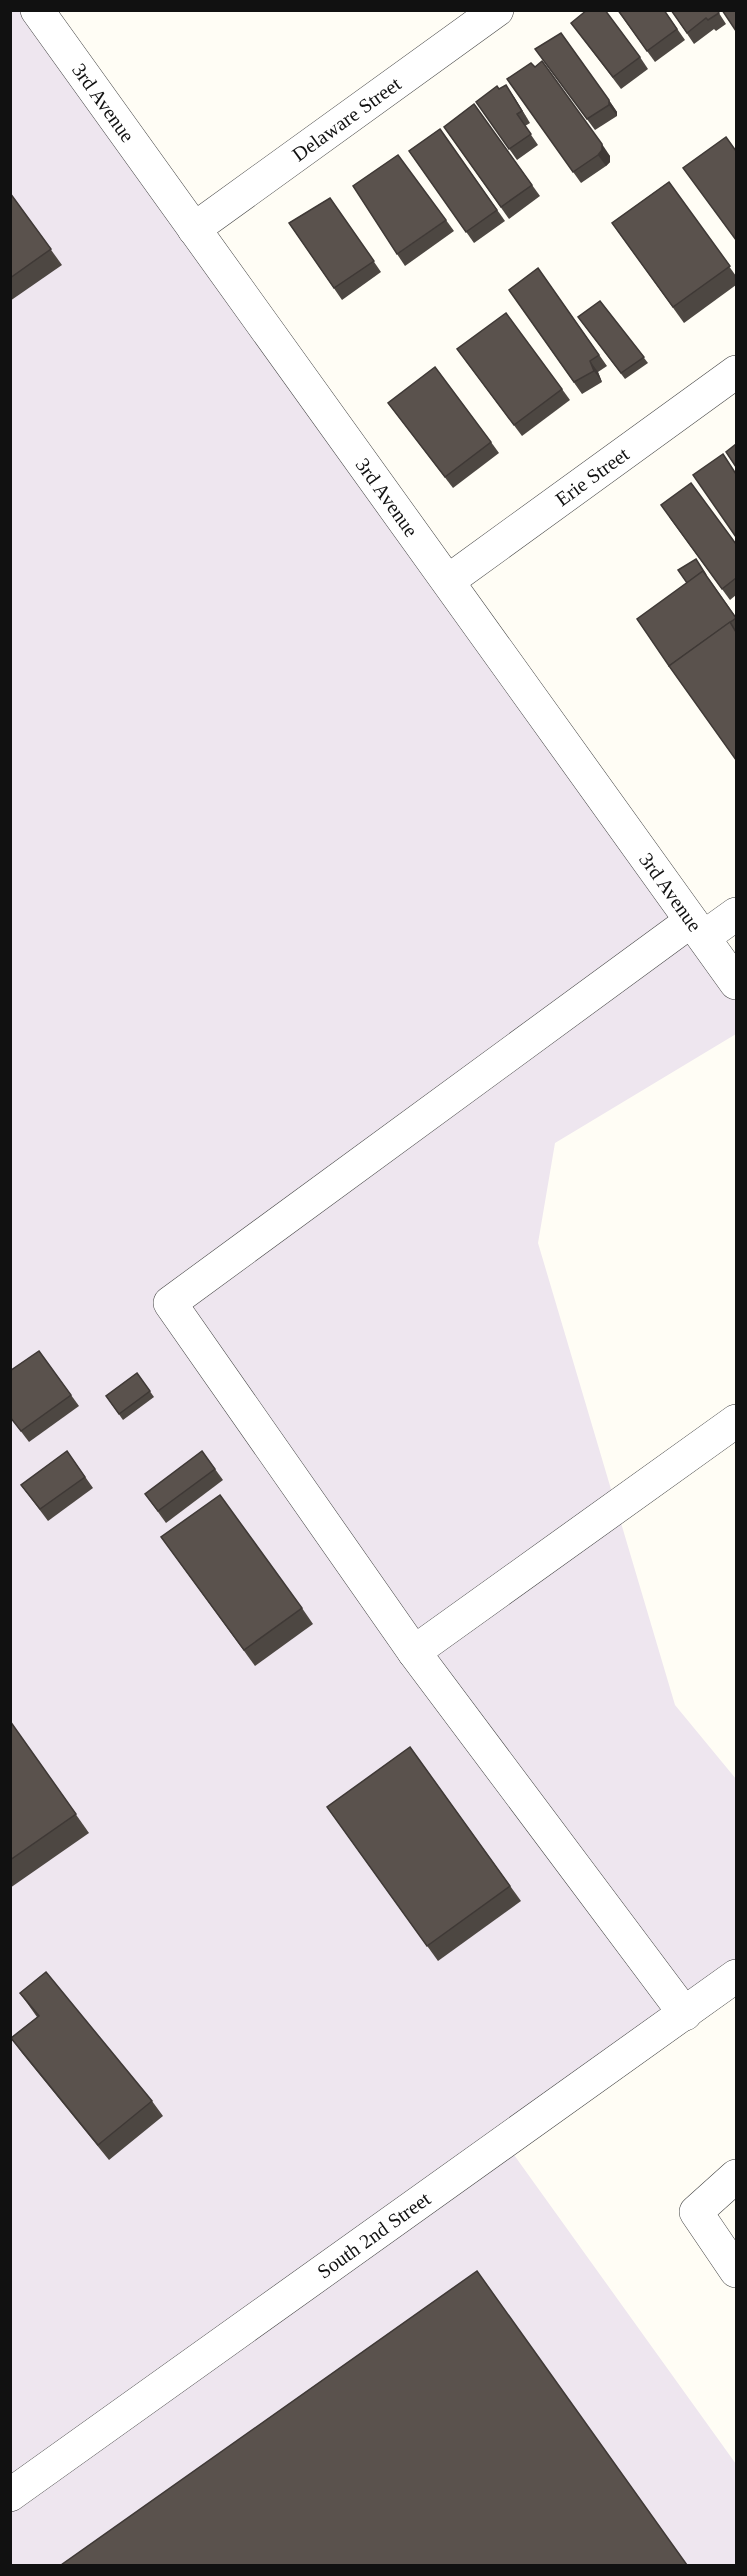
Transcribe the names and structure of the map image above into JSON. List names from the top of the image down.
{
  "streets": {
    "street": [
      "3rd Avenue",
      "Delaware Street",
      "Erie Street",
      "South 2nd Street"
    ]
  },
  "crossings": [
    ["3rd Avenue", "Delaware Street"],
    ["3rd Avenue", "Erie Street"]
  ]
}
